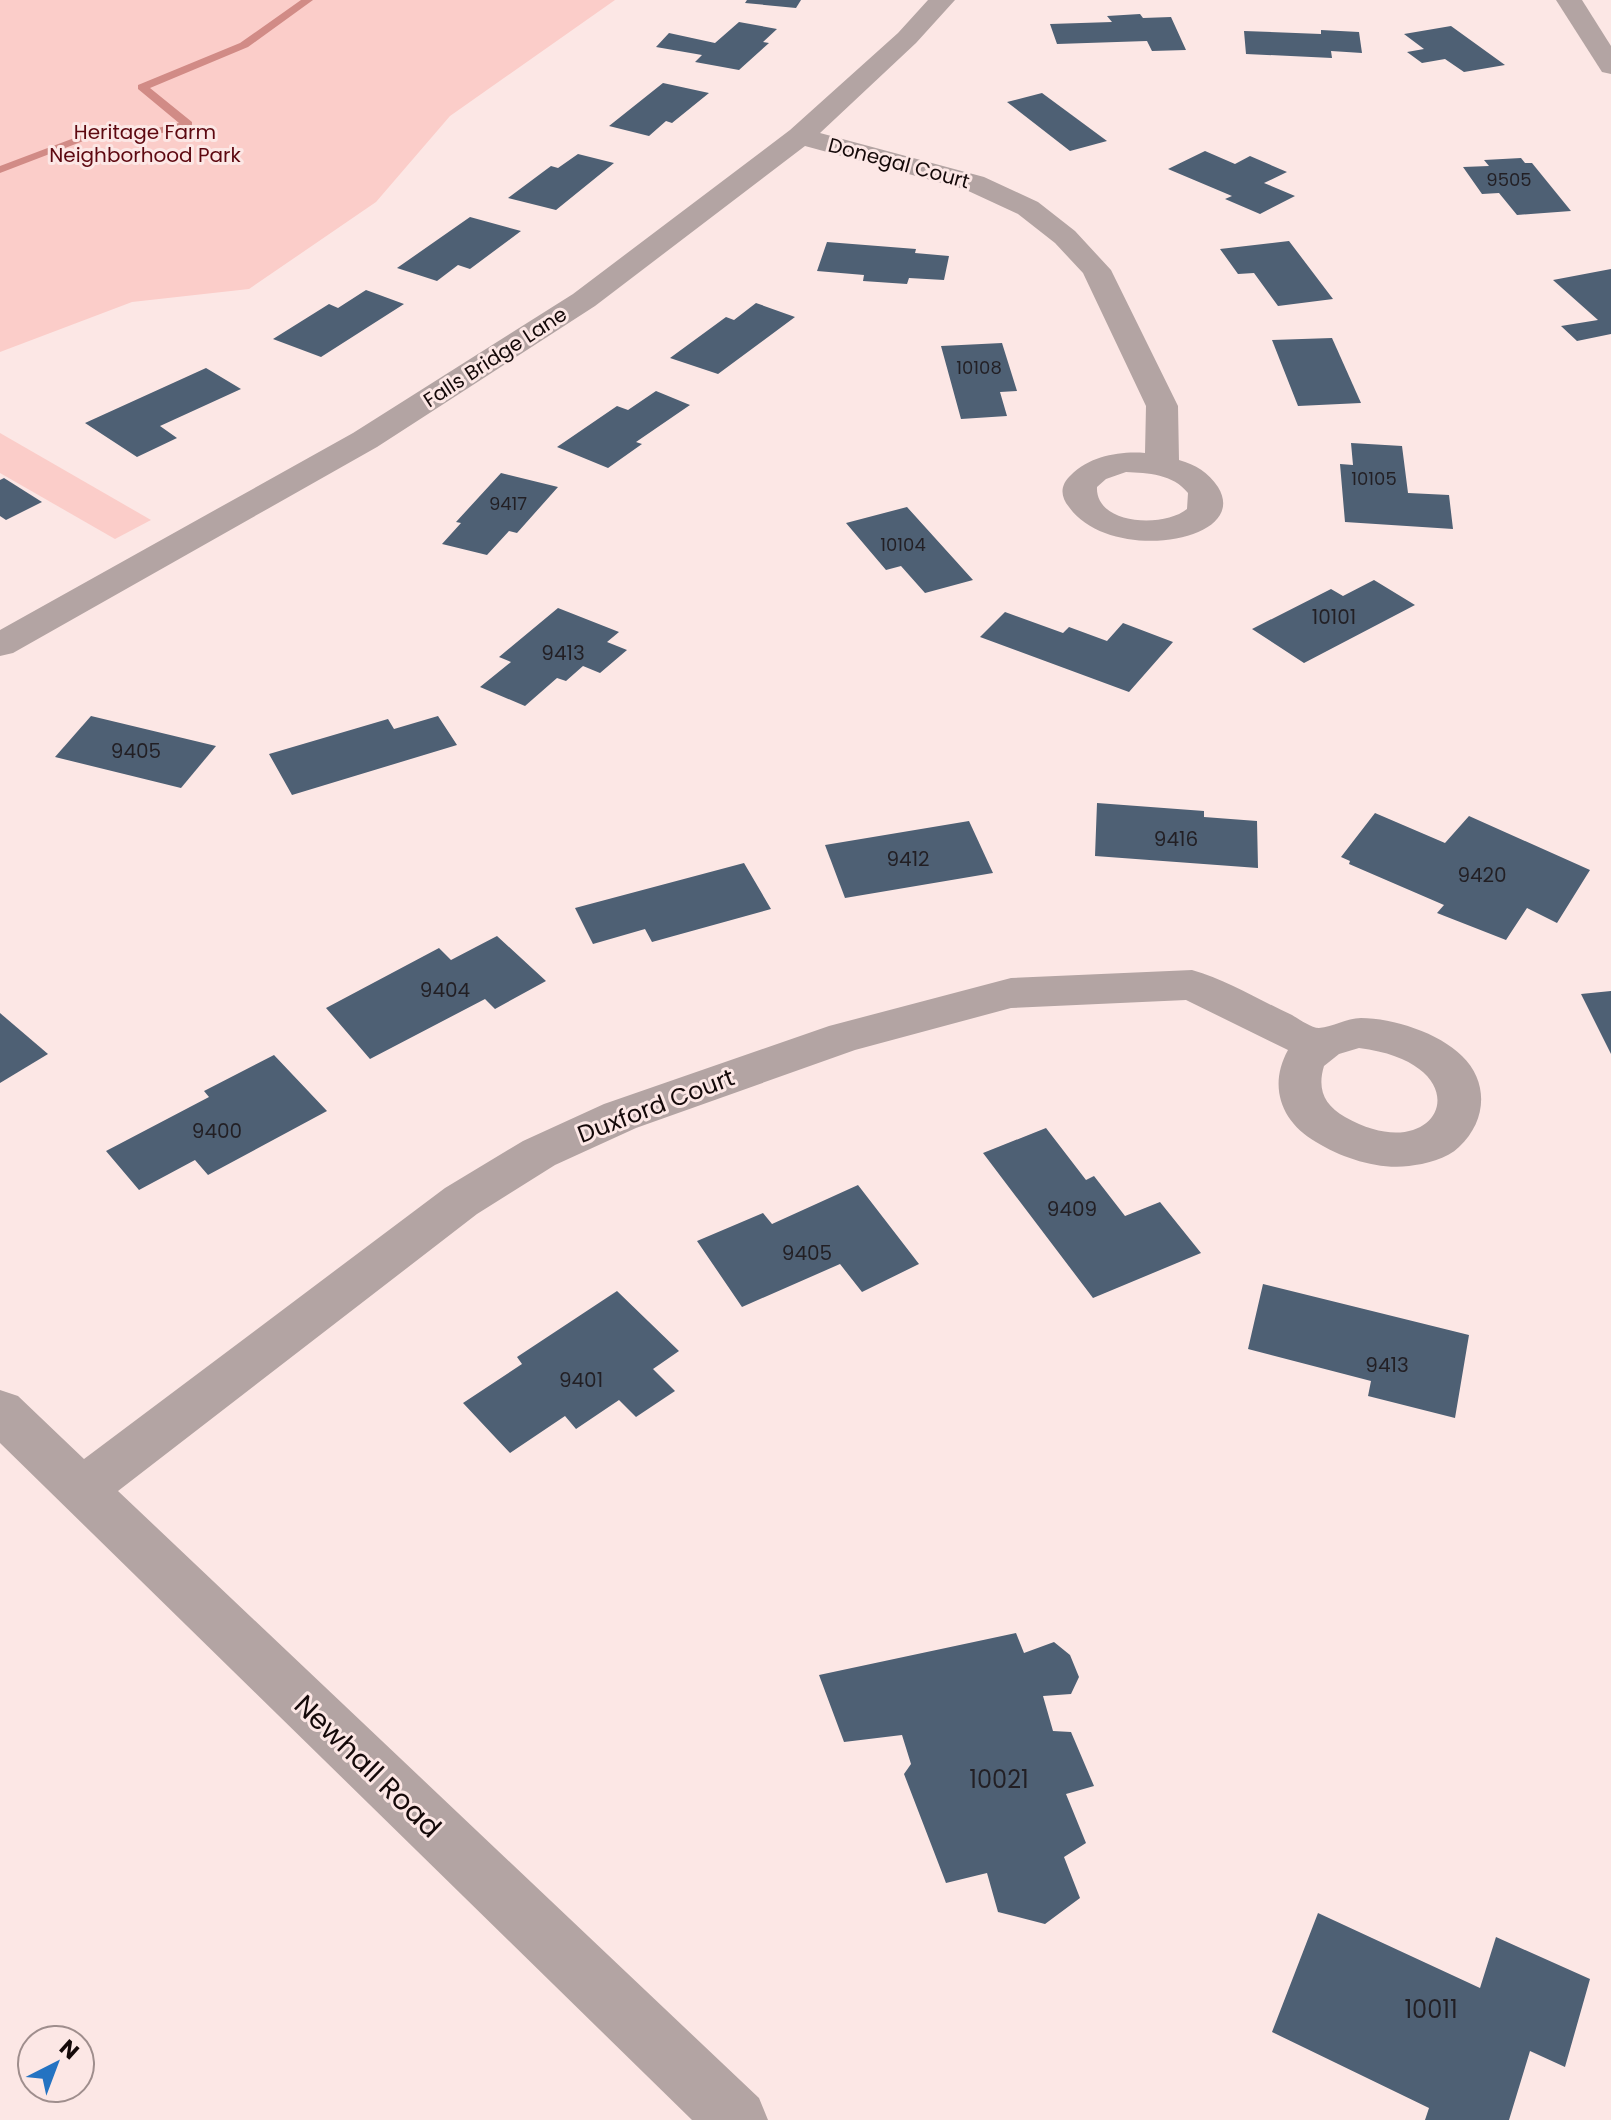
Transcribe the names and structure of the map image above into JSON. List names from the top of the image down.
{
  "streets": {
    "street": [
      "Donegal Court",
      "Falls Bridge Lane",
      "Duxford Court",
      "Newhall Road"
    ]
  },
  "crossings": [
    ["Donegal Court", "Falls Bridge Lane"],
    ["Duxford Court", "Newhall Road"]
  ],
  "parks": ["Heritage Farm Neighborhood Park"],
  "house_numbers": [
    "9505",
    "10108",
    "10105",
    "9417",
    "10104",
    "10101",
    "9413",
    "9405",
    "9416",
    "9412",
    "9420",
    "9404",
    "9400",
    "9409",
    "9405",
    "9413",
    "9401",
    "10021",
    "10011"
  ],
  "north": "top right"
}
